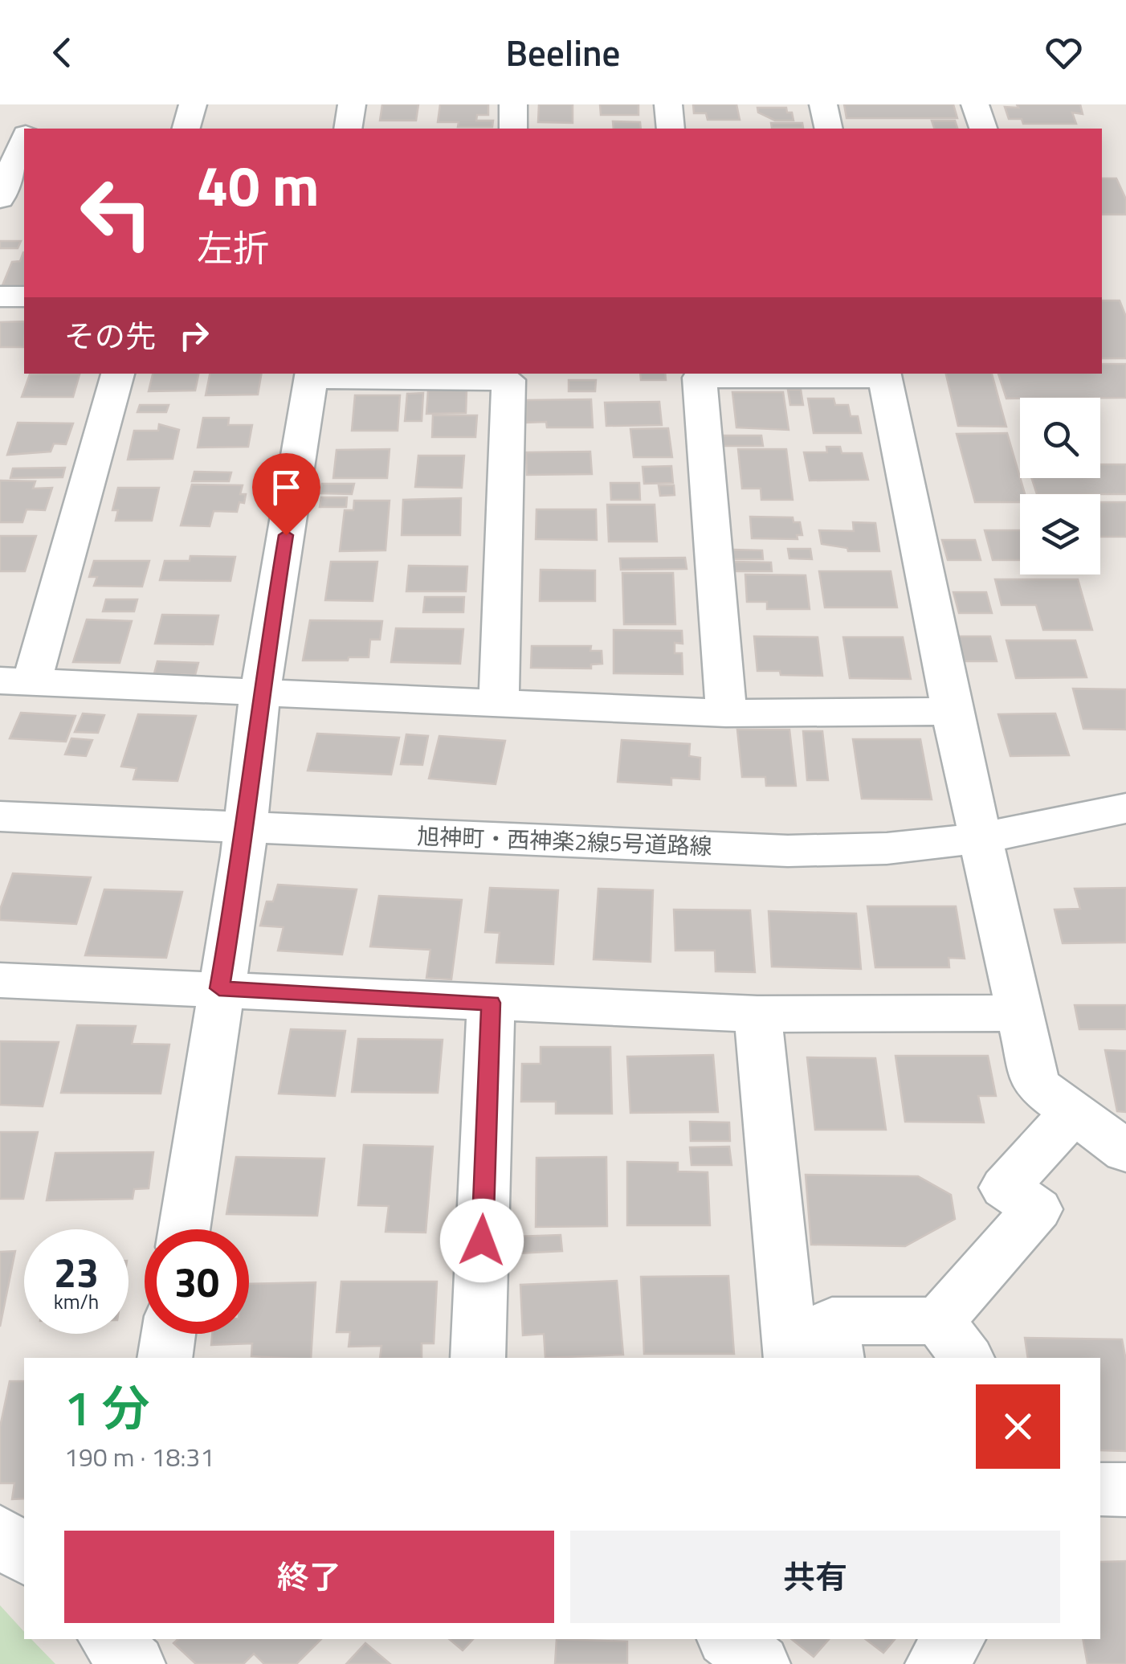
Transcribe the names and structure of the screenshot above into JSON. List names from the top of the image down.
{
  "streets": {
    "street": ["旭神町・西神楽2線5号道路線"]
  },
  "page": {
    "header": "Beeline",
    "turn": ["40 m", "左折"],
    "then": "その先",
    "speed": "23 km/h",
    "limit": "30",
    "heading": ["1 分", "190 m · 18:31"],
    "buttons": ["終了", "共有"]
  }
}
